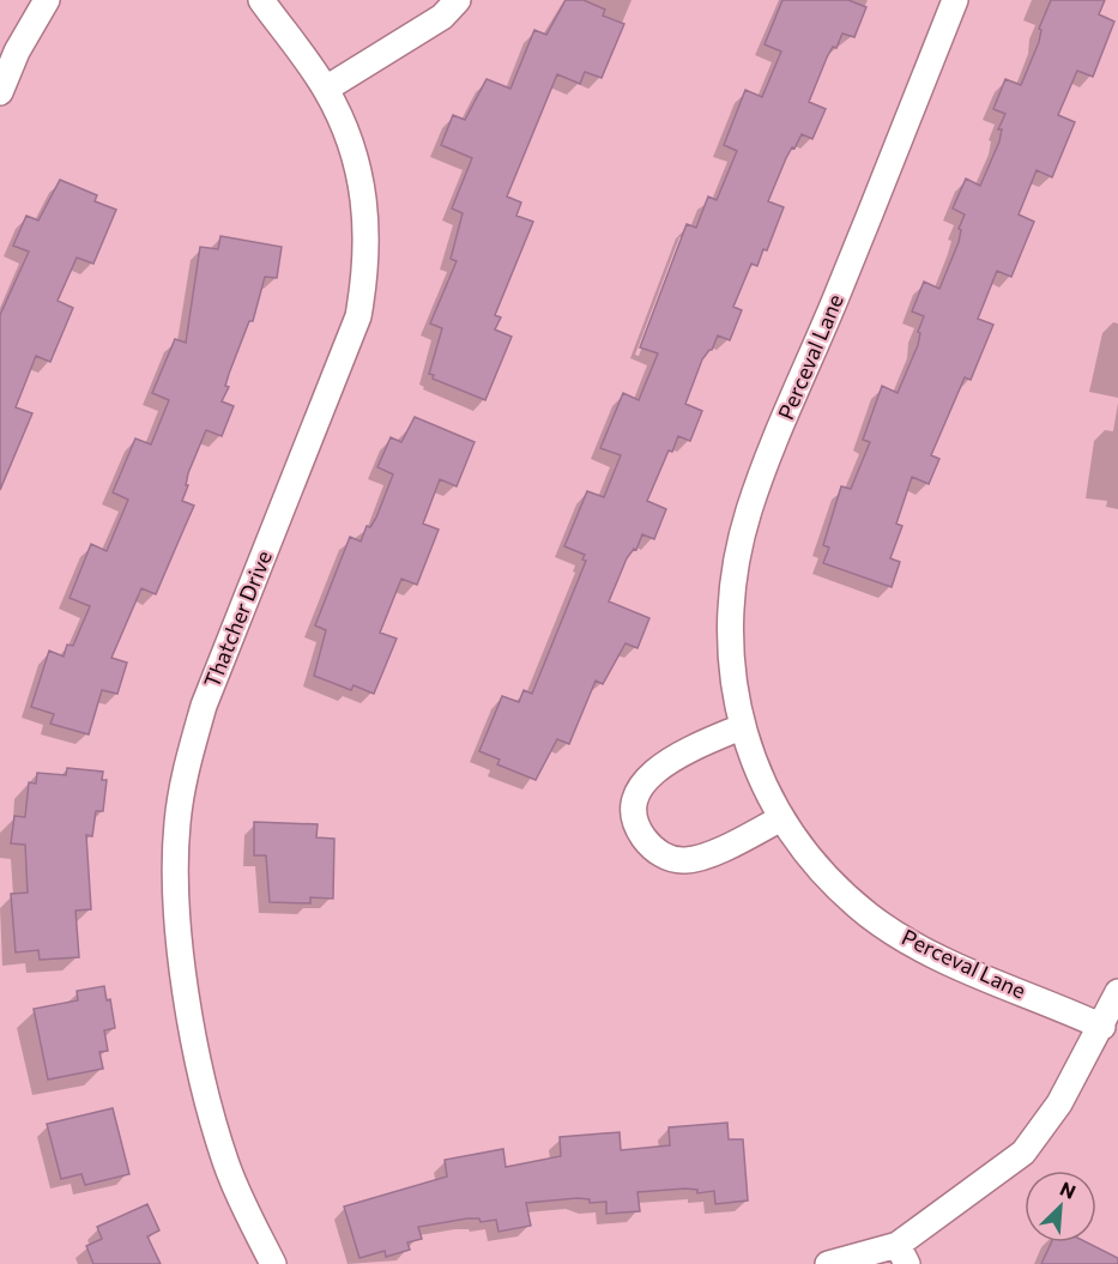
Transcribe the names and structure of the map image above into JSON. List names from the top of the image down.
{
  "streets": {
    "street": ["Perceval Lane", "Thatcher Drive"]
  },
  "north": "top right"
}
